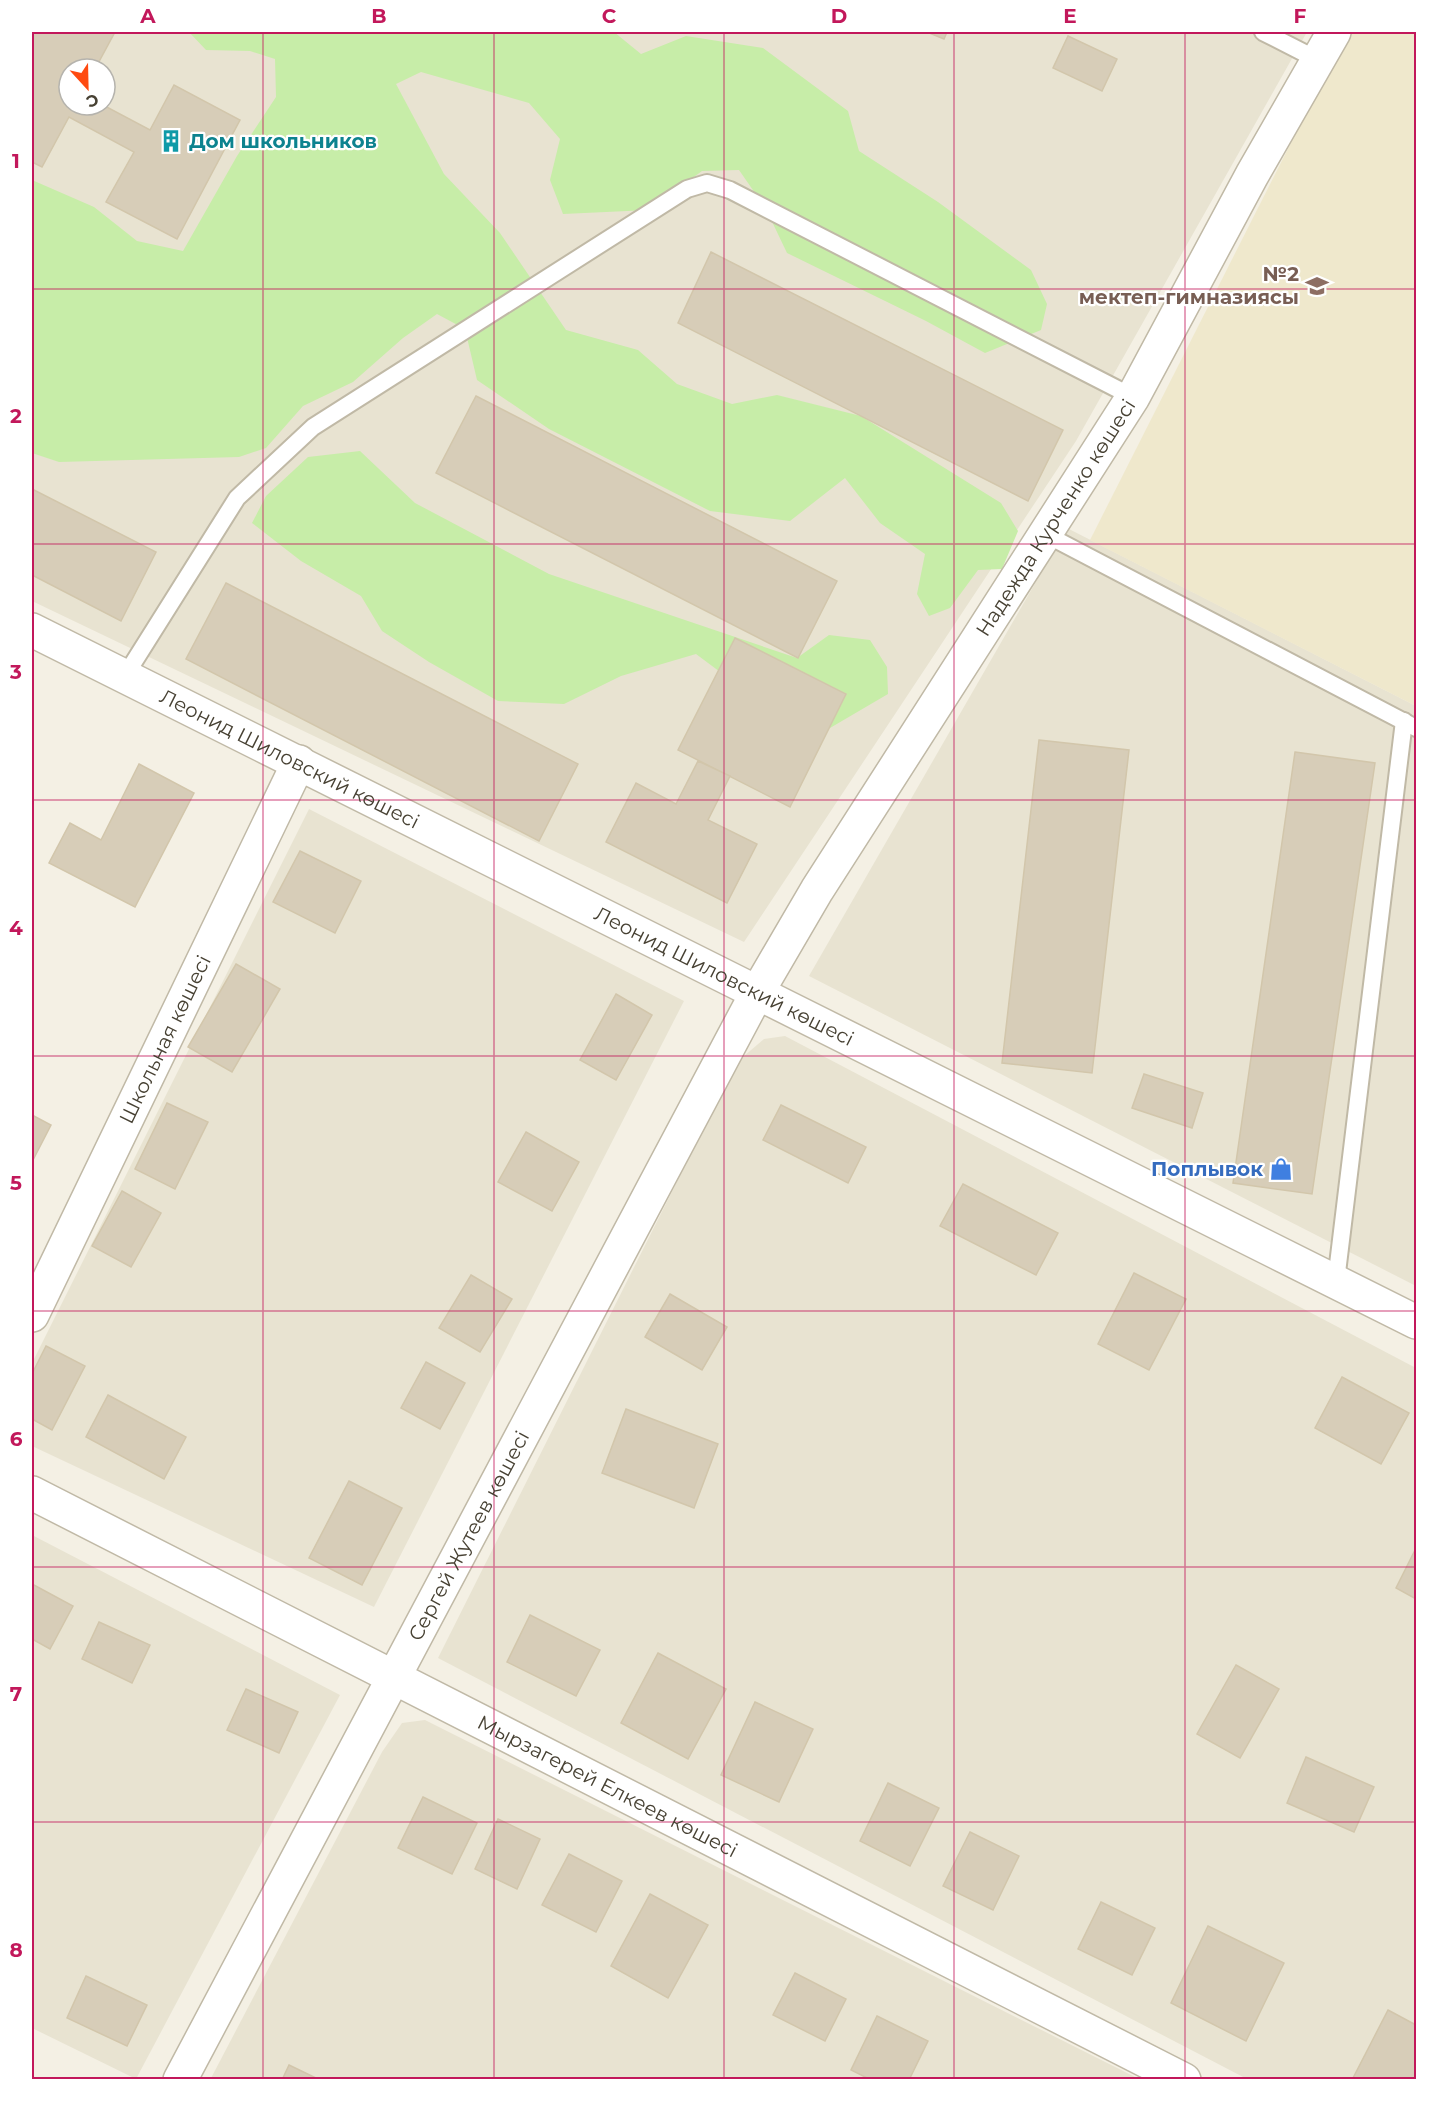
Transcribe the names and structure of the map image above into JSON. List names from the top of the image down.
{
  "streets": {
    "street": [
      "Надежда Курченко көшесі",
      "Леонид Шиловский көшесі",
      "Школьная көшесі",
      "Сергей Жутеев көшесі",
      "Мырзагерей Елкеев көшесі"
    ]
  },
  "crossings": [
    ["Надежда Курченко көшесі", "Леонид Шиловский көшесі"],
    ["Надежда Курченко көшесі", "Сергей Жутеев көшесі"],
    ["Леонид Шиловский көшесі", "Школьная көшесі"],
    ["Леонид Шиловский көшесі", "Сергей Жутеев көшесі"],
    ["Сергей Жутеев көшесі", "Мырзагерей Елкеев көшесі"]
  ],
  "places": {
    "building": ["Дом школьников"],
    "school or university": ["№2 мектеп-гимназиясы"],
    "shop": ["Поплывок"]
  },
  "north": "bottom",
  "grid": {
    "columns": [
      "A",
      "B",
      "C",
      "D",
      "E",
      "F"
    ],
    "rows": [
      "1",
      "2",
      "3",
      "4",
      "5",
      "6",
      "7",
      "8"
    ]
  }
}
